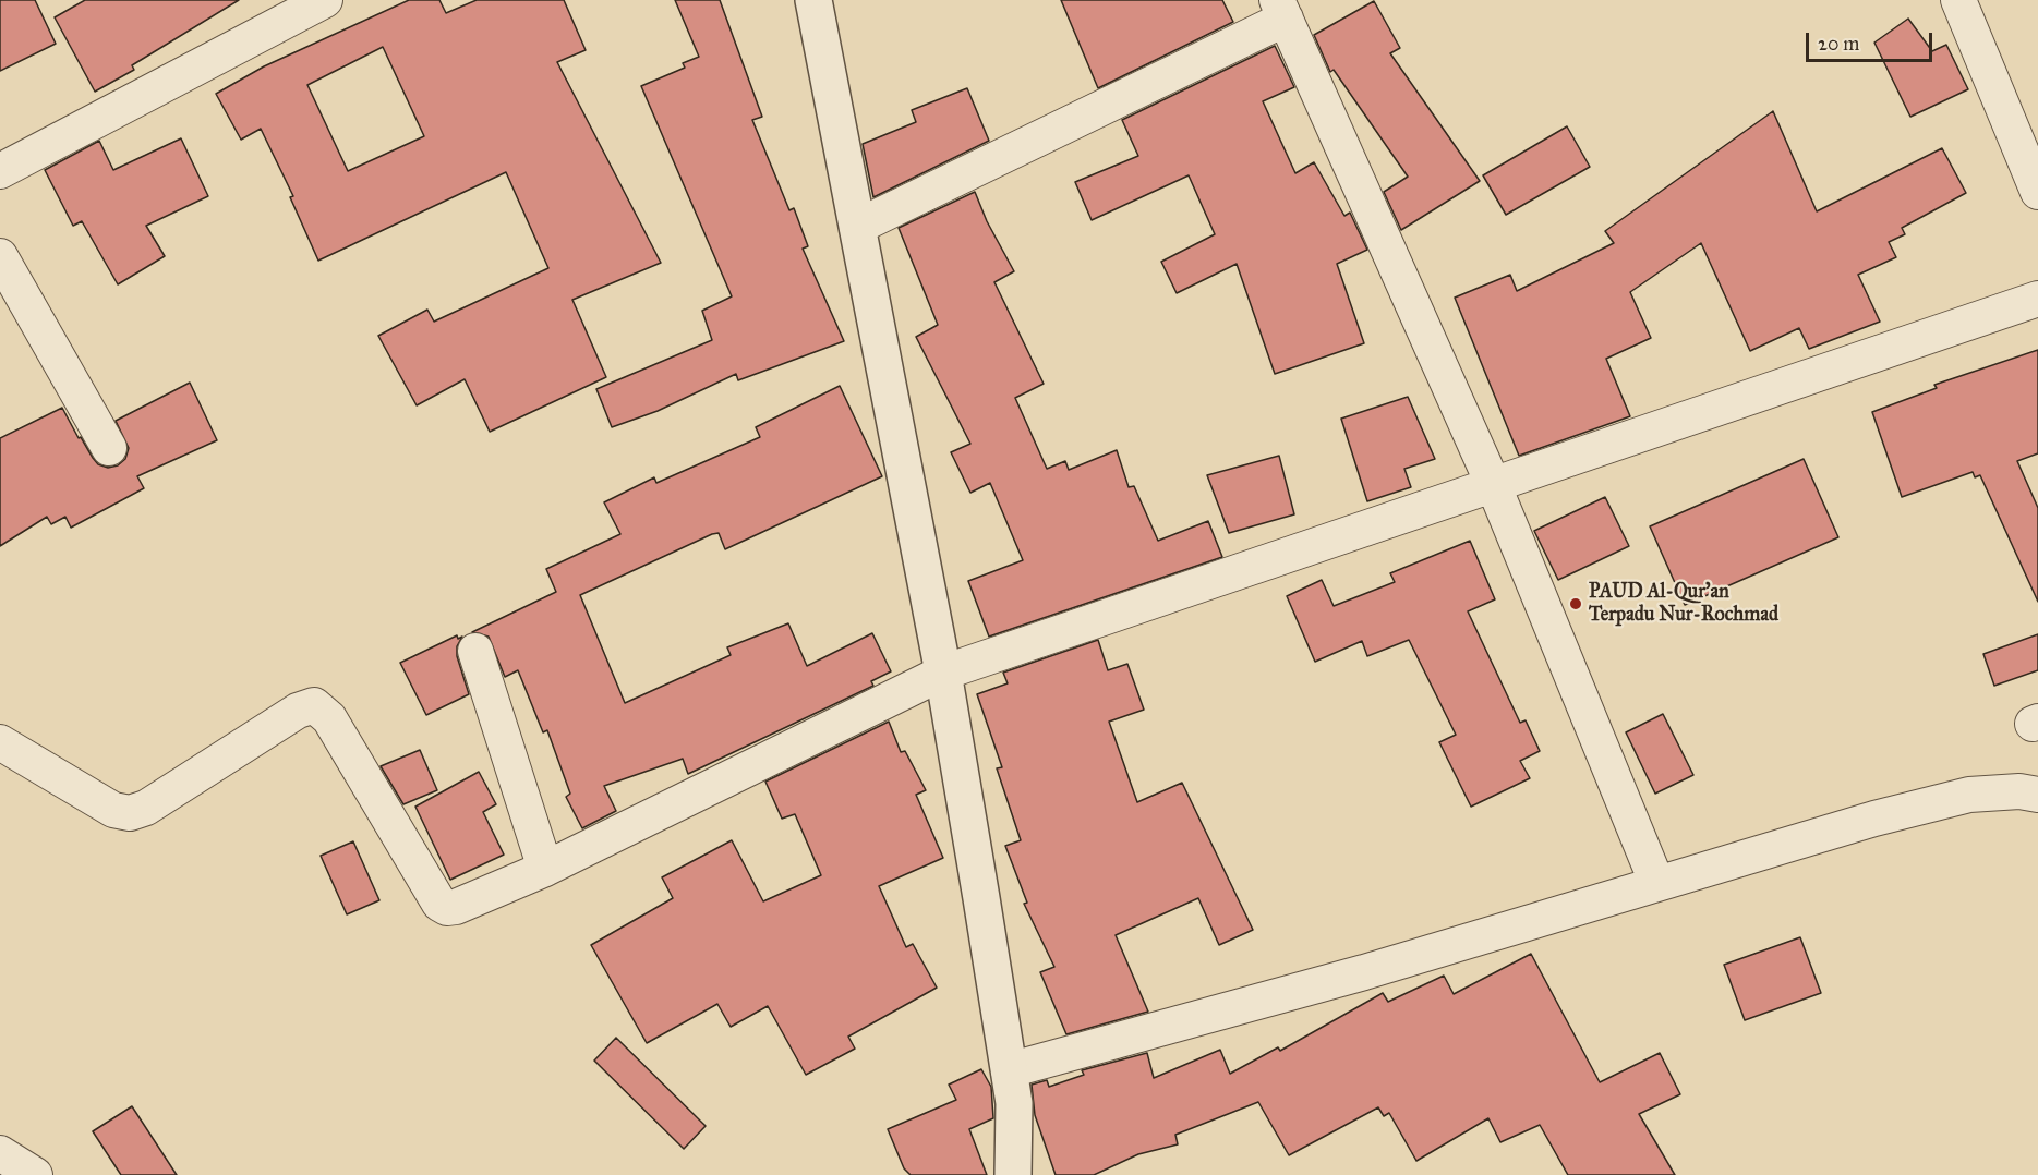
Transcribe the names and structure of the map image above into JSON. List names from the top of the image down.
{
  "places": ["PAUD Al-Qur'an Terpadu Nur-Rochmad"],
  "scale_bar": "20 m"
}
